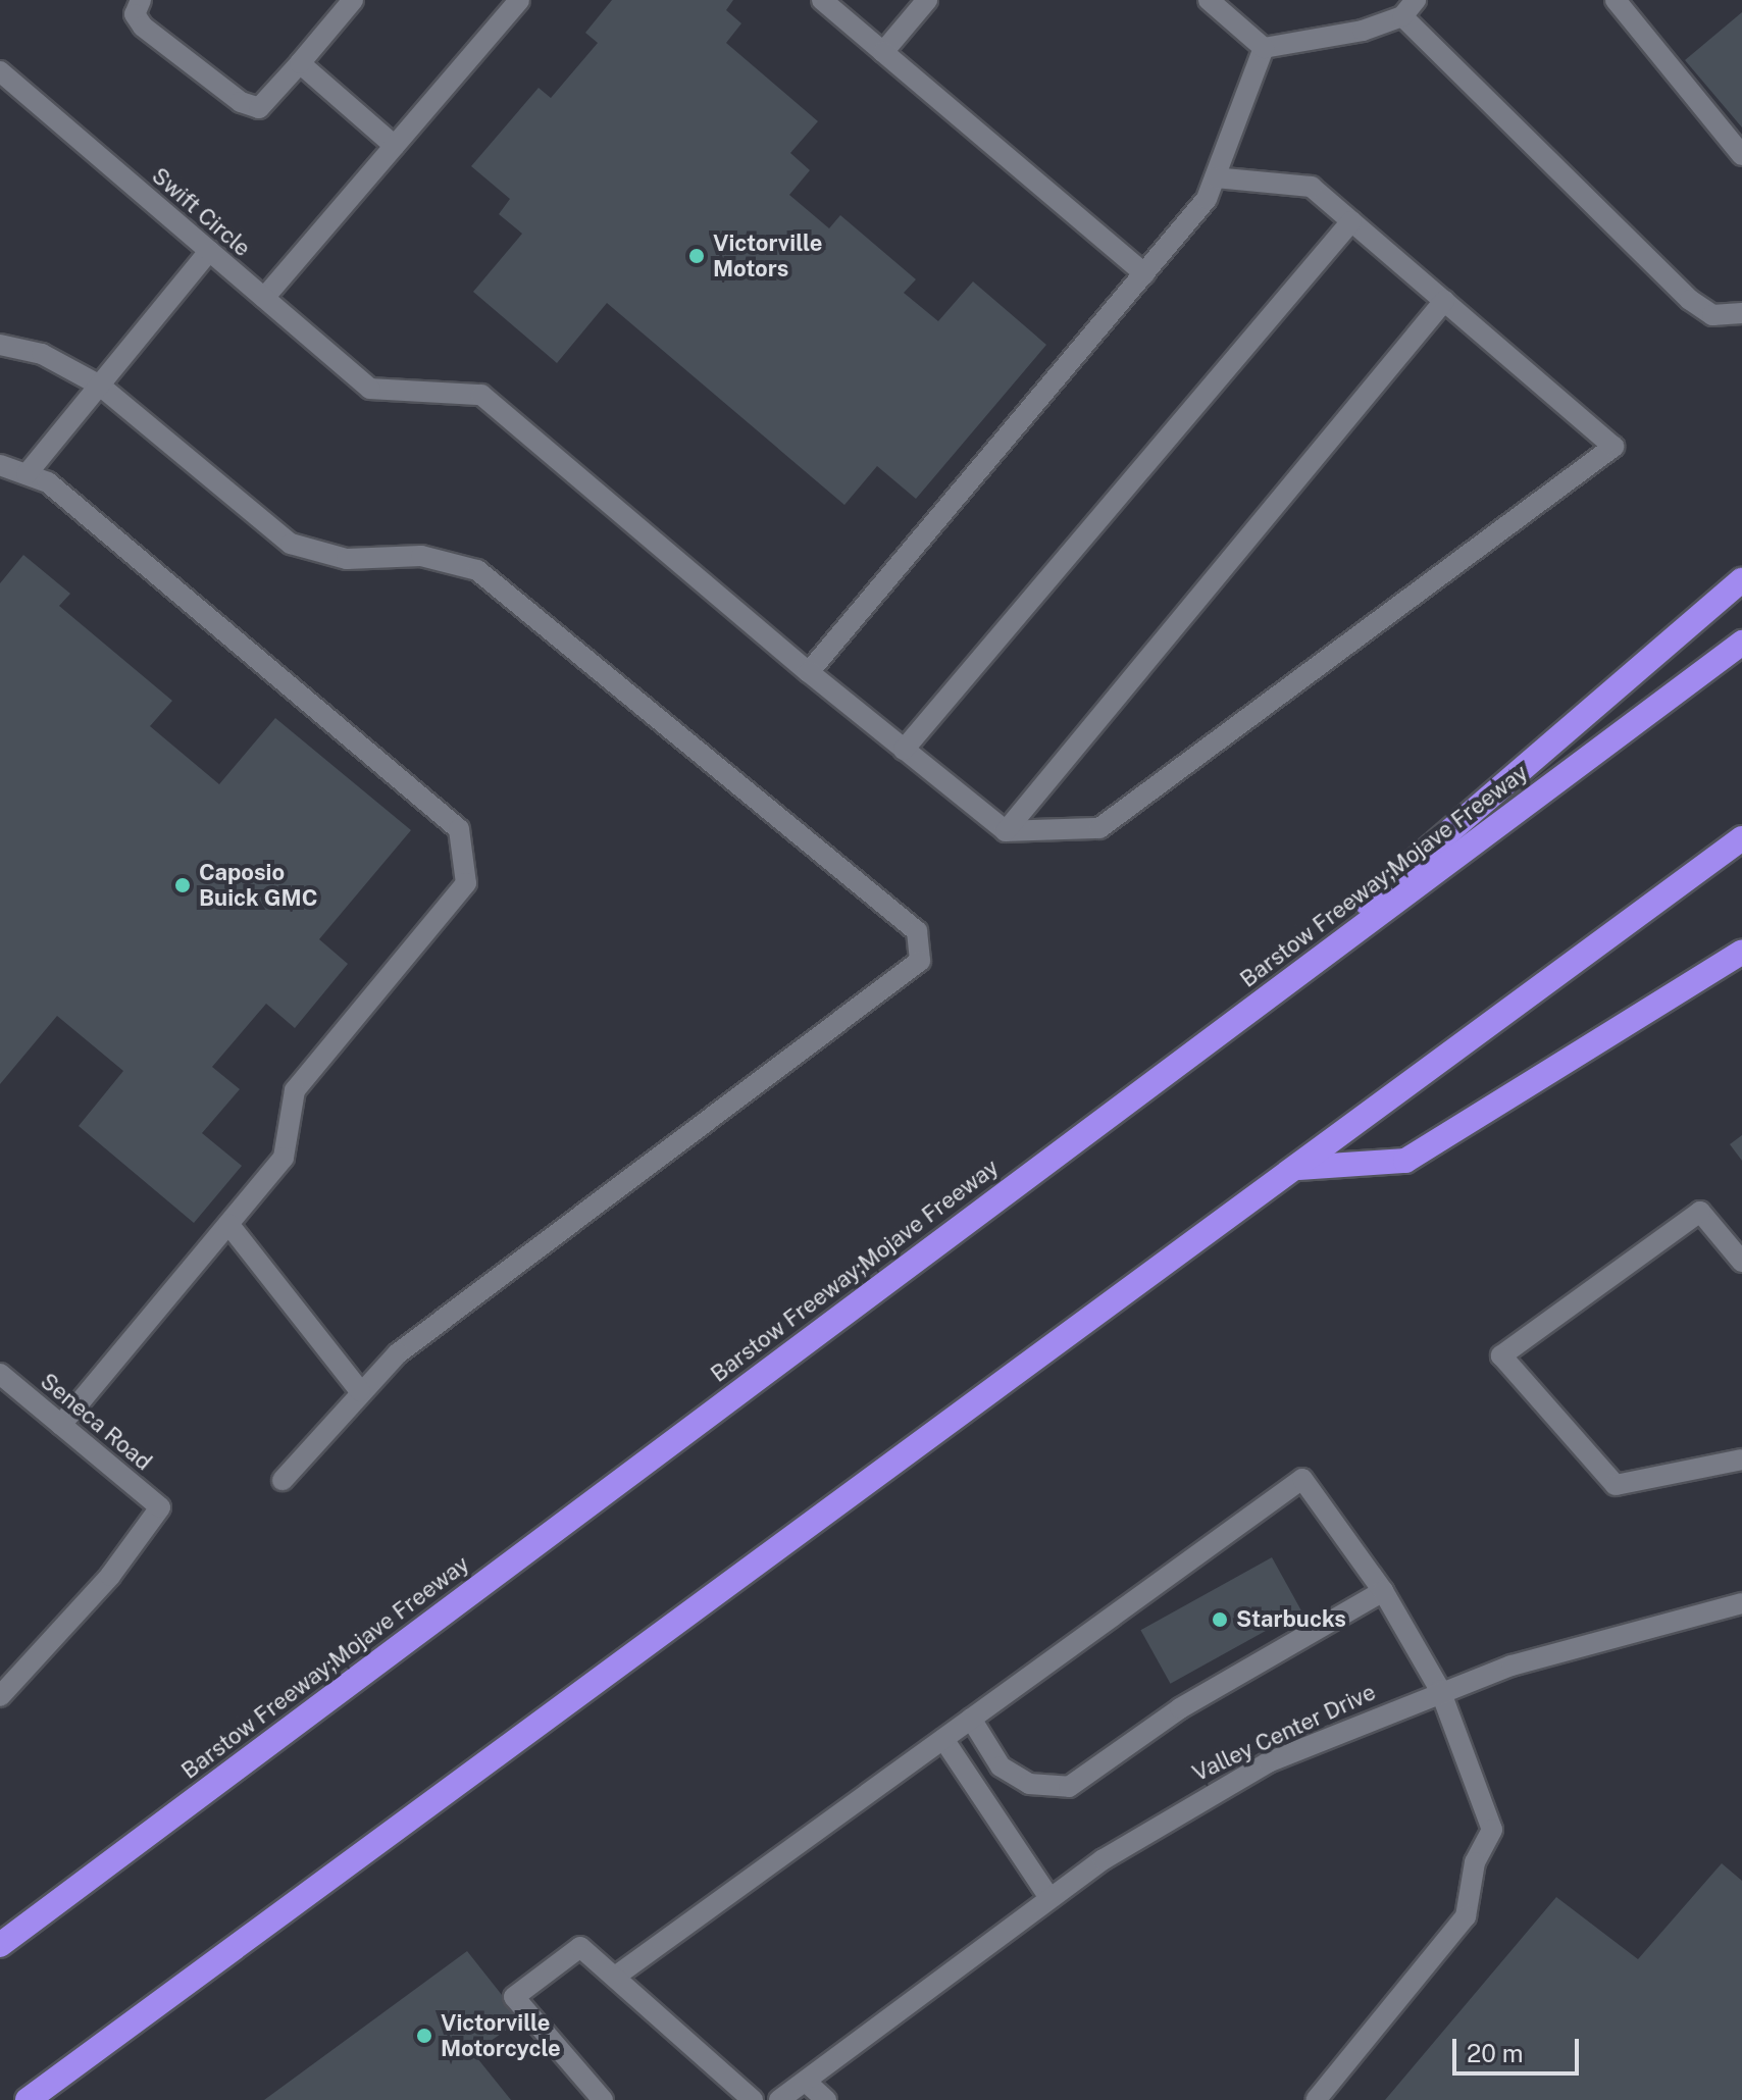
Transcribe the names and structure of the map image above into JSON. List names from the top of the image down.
{
  "streets": {
    "highway": ["Barstow Freeway;Mojave Freeway"],
    "street": ["Swift Circle", "Seneca Road", "Valley Center Drive"]
  },
  "places": [
    "Victorville Motors",
    "Caposio Buick GMC",
    "Starbucks",
    "Victorville Motorcycle"
  ],
  "scale_bar": "20 m"
}
